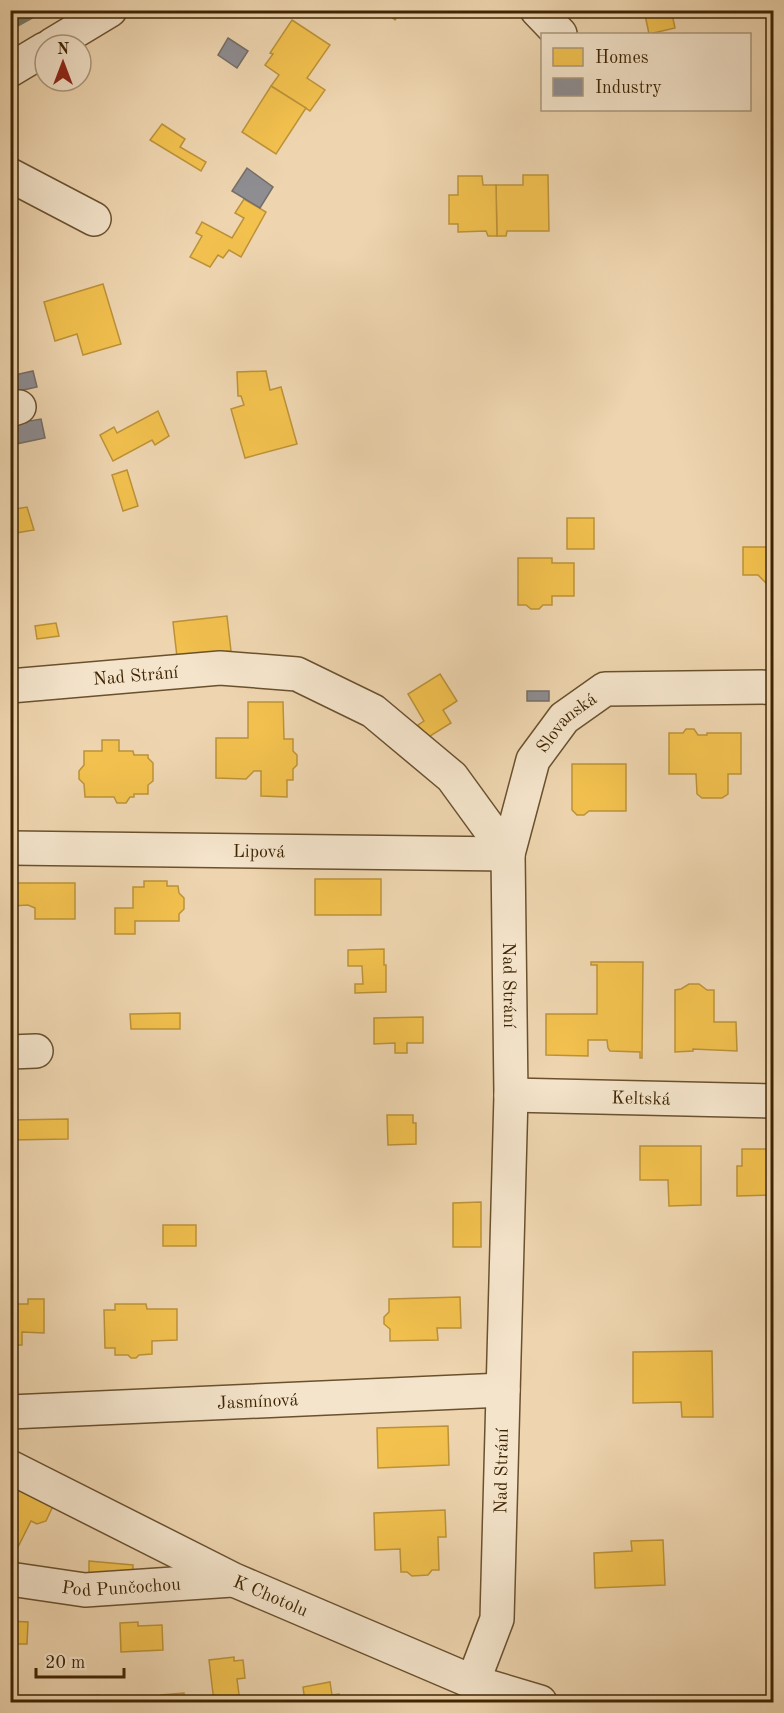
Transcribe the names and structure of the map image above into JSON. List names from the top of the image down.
{
  "streets": {
    "street": [
      "Nad Strání",
      "Slovanská",
      "Lipová",
      "Keltská",
      "Jasmínová",
      "Pod Punčochou",
      "K Chotolu"
    ]
  },
  "crossings": [
    ["Nad Strání", "Slovanská"],
    ["Nad Strání", "Lipová"],
    ["Nad Strání", "Keltská"],
    ["Nad Strání", "Jasmínová"],
    ["Nad Strání", "K Chotolu"],
    ["Slovanská", "Lipová"],
    ["Pod Punčochou", "K Chotolu"]
  ],
  "legend": ["Homes", "Industry"],
  "scale_bar": "20 m",
  "north": "top"
}
